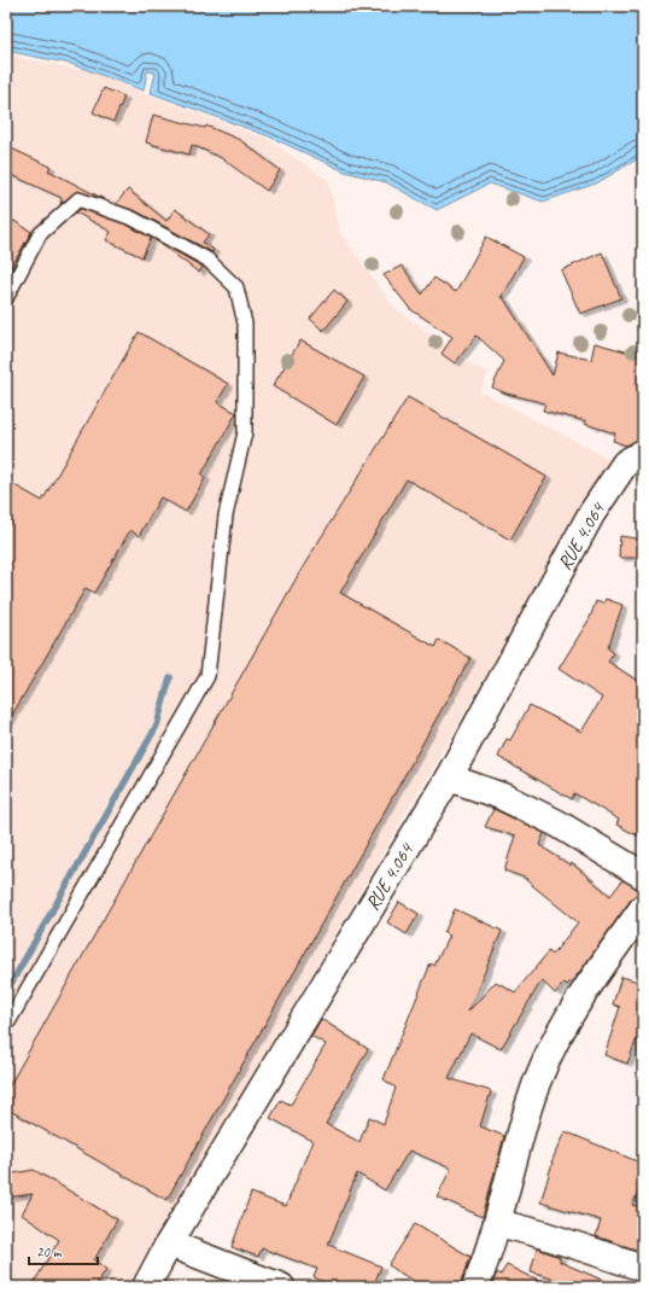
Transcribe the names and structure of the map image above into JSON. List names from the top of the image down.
{
  "streets": {
    "street": ["RUE 4.064"]
  },
  "scale_bar": "20 m"
}
